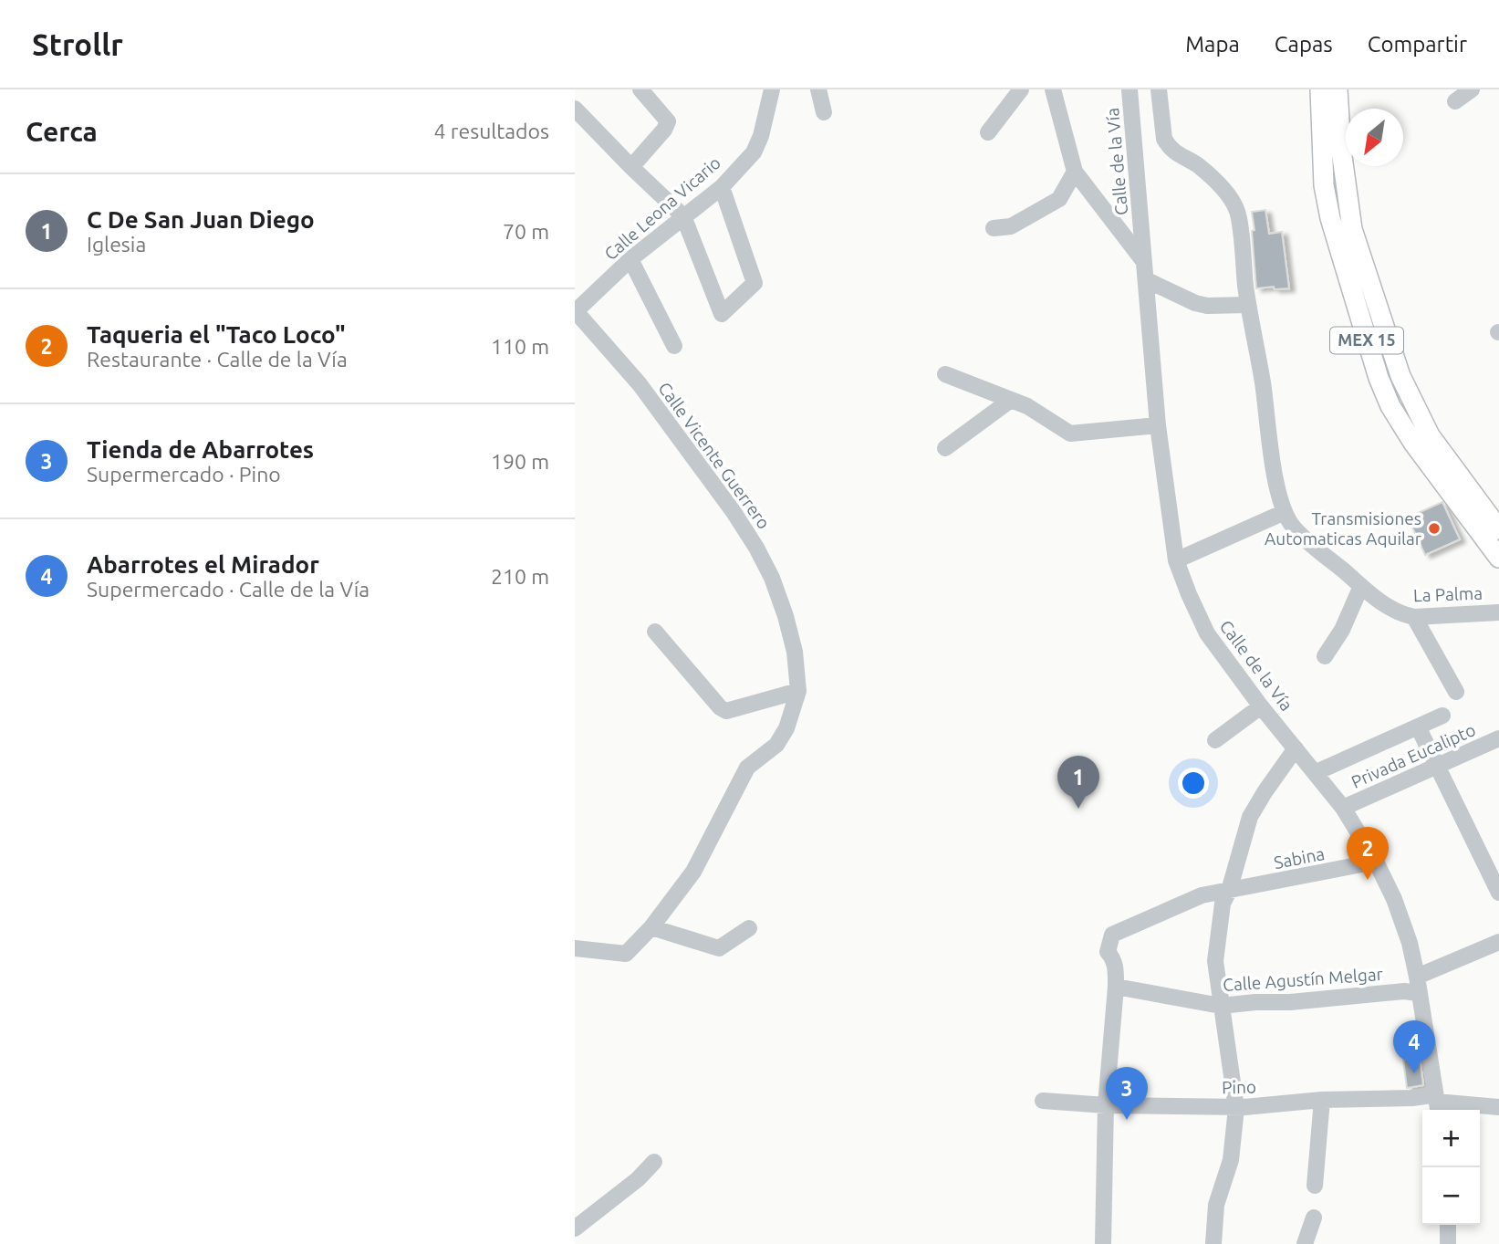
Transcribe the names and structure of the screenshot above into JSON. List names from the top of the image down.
{
  "streets": {
    "main road": ["MEX 15"],
    "street": [
      "Calle de la Vía",
      "Calle Leona Vicario",
      "Calle Vicente Guerrero",
      "La Palma",
      "Privada Eucalipto",
      "Sabina",
      "Calle Agustín Melgar",
      "Pino"
    ]
  },
  "crossings": [
    ["Calle de la Vía", "Privada Eucalipto"],
    ["Calle de la Vía", "Sabina"],
    ["Calle de la Vía", "Calle Agustín Melgar"],
    ["Calle de la Vía", "Pino"],
    ["Calle Leona Vicario", "Calle Vicente Guerrero"],
    ["Sabina", "Calle Agustín Melgar"]
  ],
  "places": ["Transmisiones Automaticas Aquilar"],
  "north": "bottom left",
  "page": {
    "header": "Strollr",
    "nav": ["Mapa", "Capas", "Compartir"],
    "heading": ["Cerca", "4 resultados"],
    "list": [
      {
        "mark": "1",
        "name": "C De San Juan Diego",
        "note": "Iglesia",
        "value": "70 m"
      },
      {
        "mark": "2",
        "name": "Taqueria el \"Taco Loco\"",
        "note": "Restaurante · Calle de la Vía",
        "value": "110 m"
      },
      {
        "mark": "3",
        "name": "Tienda de Abarrotes",
        "note": "Supermercado · Pino",
        "value": "190 m"
      },
      {
        "mark": "4",
        "name": "Abarrotes el Mirador",
        "note": "Supermercado · Calle de la Vía",
        "value": "210 m"
      }
    ],
    "pins": [
      "1",
      "2",
      "4",
      "3"
    ],
    "map_buttons": ["+", "−"]
  }
}
